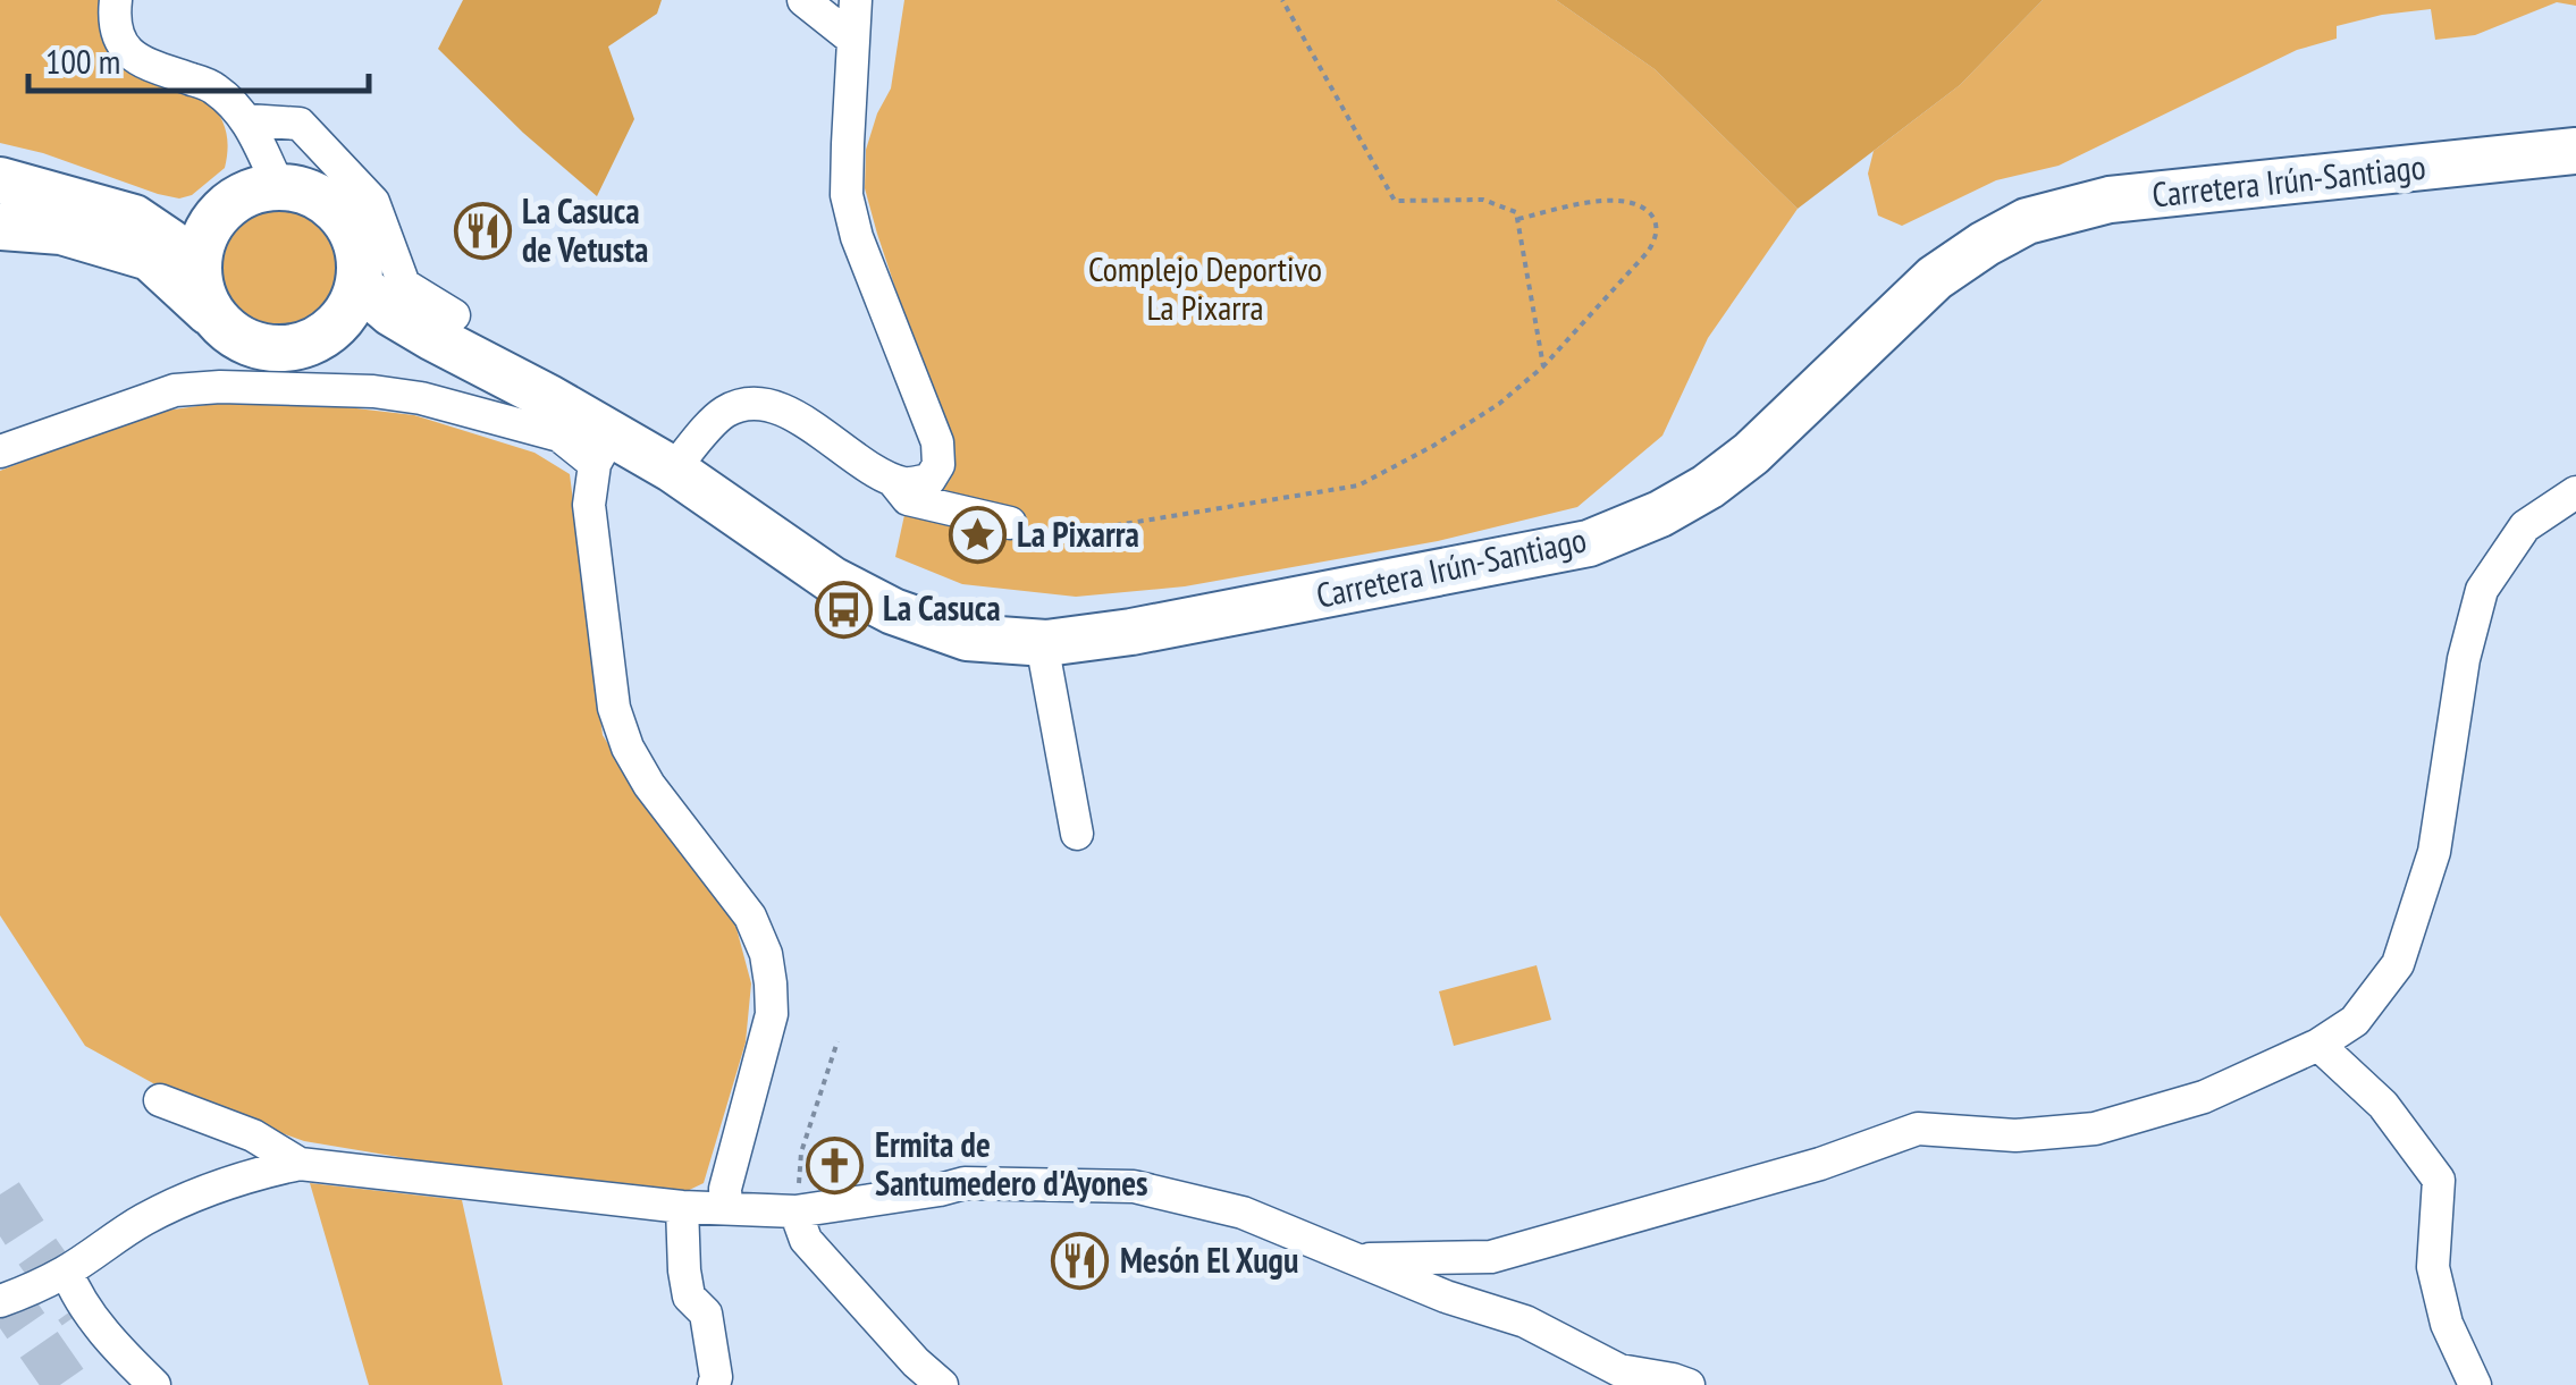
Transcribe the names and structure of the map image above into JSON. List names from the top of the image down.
{
  "streets": {
    "highway": ["Carretera Irún-Santiago"]
  },
  "parks": ["Complejo Deportivo La Pixarra"],
  "places": {
    "restaurant": ["La Casuca de Vetusta", "Mesón El Xugu"],
    "place": ["La Pixarra"],
    "bus stop": ["La Casuca"],
    "church": ["Ermita de Santumedero d'Ayones"]
  },
  "scale_bar": "100 m"
}
